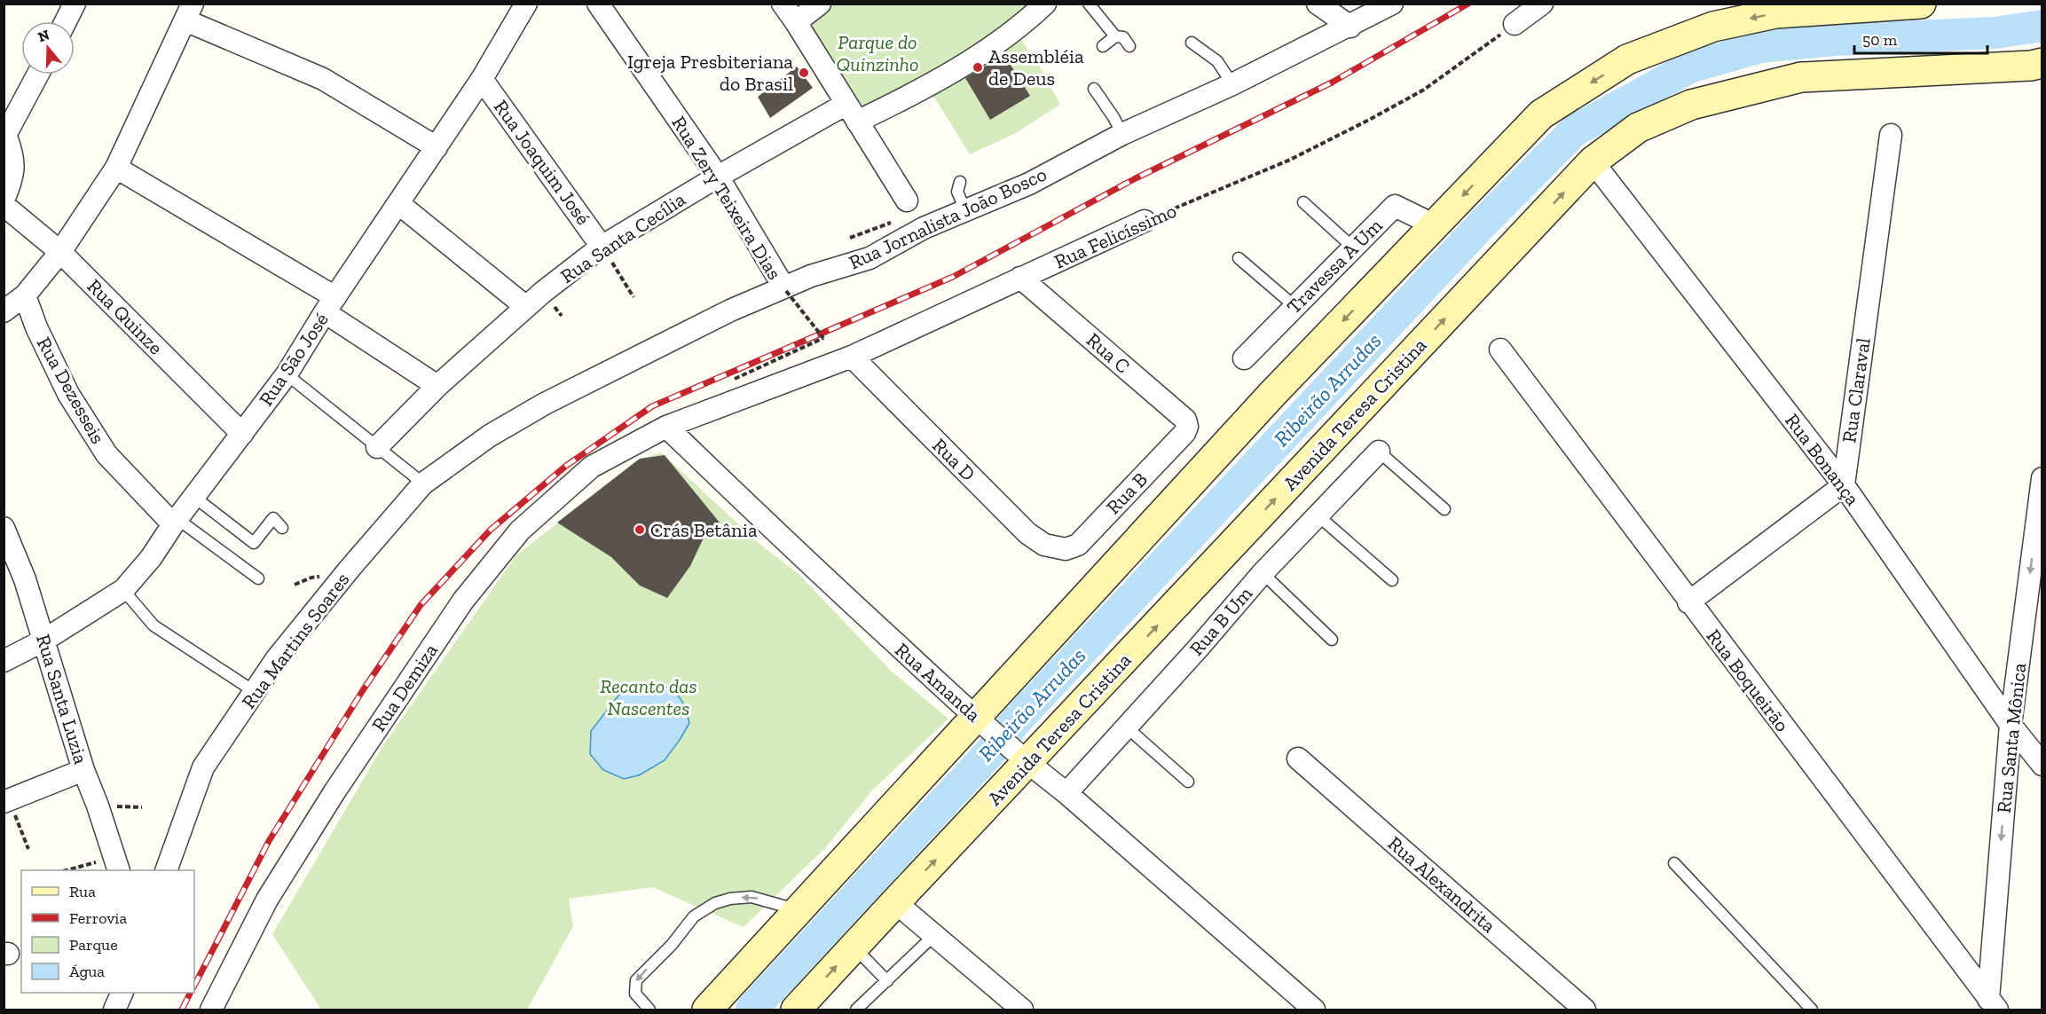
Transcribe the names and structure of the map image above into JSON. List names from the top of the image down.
{
  "streets": {
    "main road": ["Avenida Teresa Cristina"],
    "street": [
      "Rua Joaquim José",
      "Rua Zery Teixeira Dias",
      "Rua Jornalista João Bosco",
      "Rua Felicíssimo",
      "Rua Santa Cecília",
      "Travessa A Um",
      "Rua Quinze",
      "Rua C",
      "Rua São José",
      "Rua Dezesseis",
      "Rua Claraval",
      "Rua D",
      "Rua Bonança",
      "Rua B",
      "Rua B Um",
      "Rua Martins Soares",
      "Rua Boqueirão",
      "Rua Amanda",
      "Rua Demiza",
      "Rua Santa Luzia",
      "Rua Santa Mônica",
      "Rua Alexandrita"
    ]
  },
  "crossings": [
    ["Rua Joaquim José", "Rua Santa Cecília"],
    ["Rua Joaquim José", "Rua São José"],
    ["Rua Zery Teixeira Dias", "Rua Jornalista João Bosco"],
    ["Rua Zery Teixeira Dias", "Rua Santa Cecília"],
    ["Rua Jornalista João Bosco", "Rua Martins Soares"],
    ["Rua Felicíssimo", "Rua C"],
    ["Rua Felicíssimo", "Rua D"],
    ["Rua Felicíssimo", "Rua Amanda"],
    ["Rua Felicíssimo", "Rua Demiza"],
    ["Rua Quinze", "Rua São José"],
    ["Rua C", "Rua B"],
    ["Rua São José", "Rua Dezesseis"],
    ["Rua São José", "Rua Santa Luzia"],
    ["Rua Claraval", "Rua Bonança"],
    ["Avenida Teresa Cristina", "Rua Bonança"],
    ["Avenida Teresa Cristina", "Rua Amanda"],
    ["Rua D", "Rua B"],
    ["Rua Bonança", "Rua Santa Mônica"],
    ["Rua B Um", "Rua Amanda"],
    ["Rua Boqueirão", "Rua Santa Mônica"],
    ["Rua Amanda", "Rua Demiza"]
  ],
  "one_way": ["Rua Santa Mônica"],
  "water": ["Ribeirão Arrudas"],
  "parks": ["Parque do Quinzinho", "Recanto das Nascentes"],
  "places": ["Assembléia de Deus", "Igreja Presbiteriana do Brasil", "Crás Betânia"],
  "legend": [
    "Rua",
    "Ferrovia",
    "Parque",
    "Água"
  ],
  "scale_bar": "50 m",
  "north": "top"
}
